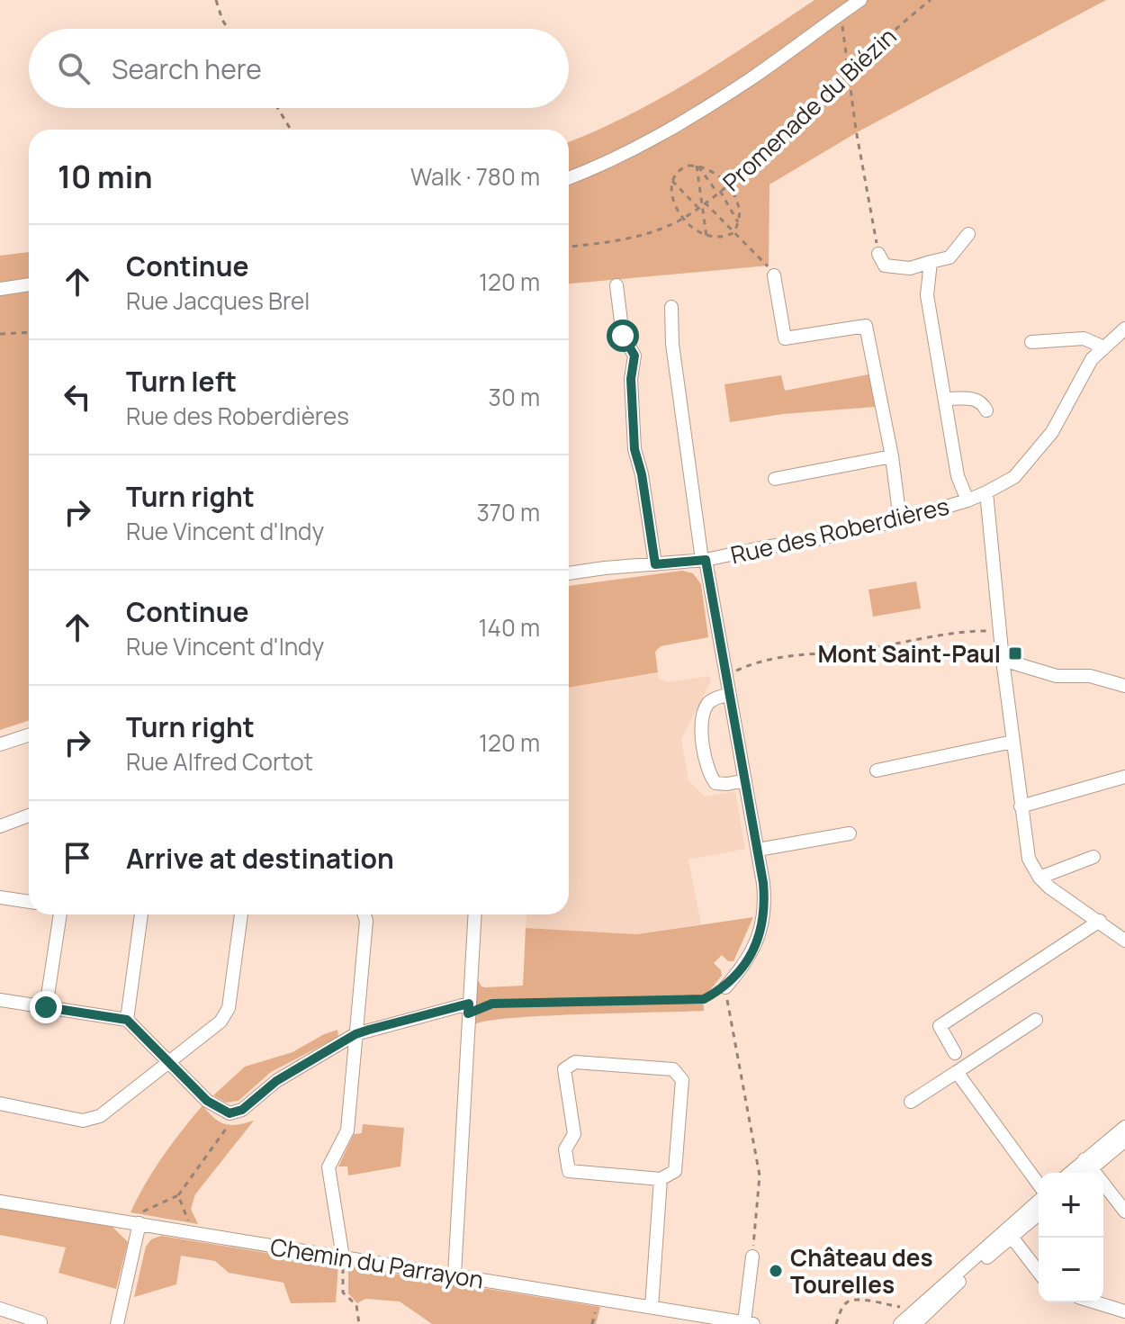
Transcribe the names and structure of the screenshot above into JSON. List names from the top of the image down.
{
  "streets": {
    "street": ["Promenade du Biézin", "Rue des Roberdières", "Chemin du Parrayon"]
  },
  "places": {
    "transit": ["Mont Saint-Paul"],
    "other": ["Château des Tourelles"]
  },
  "page": {
    "search": "Search here",
    "heading": ["10 min", "Walk · 780 m"],
    "list": [
      ["Continue", "Rue Jacques Brel", "120 m"],
      ["Turn left", "Rue des Roberdières", "30 m"],
      ["Turn right", "Rue Vincent d'Indy", "370 m"],
      ["Continue", "Rue Vincent d'Indy", "140 m"],
      ["Turn right", "Rue Alfred Cortot", "120 m"],
      "Arrive at destination"
    ],
    "map_buttons": ["+", "−"]
  }
}
